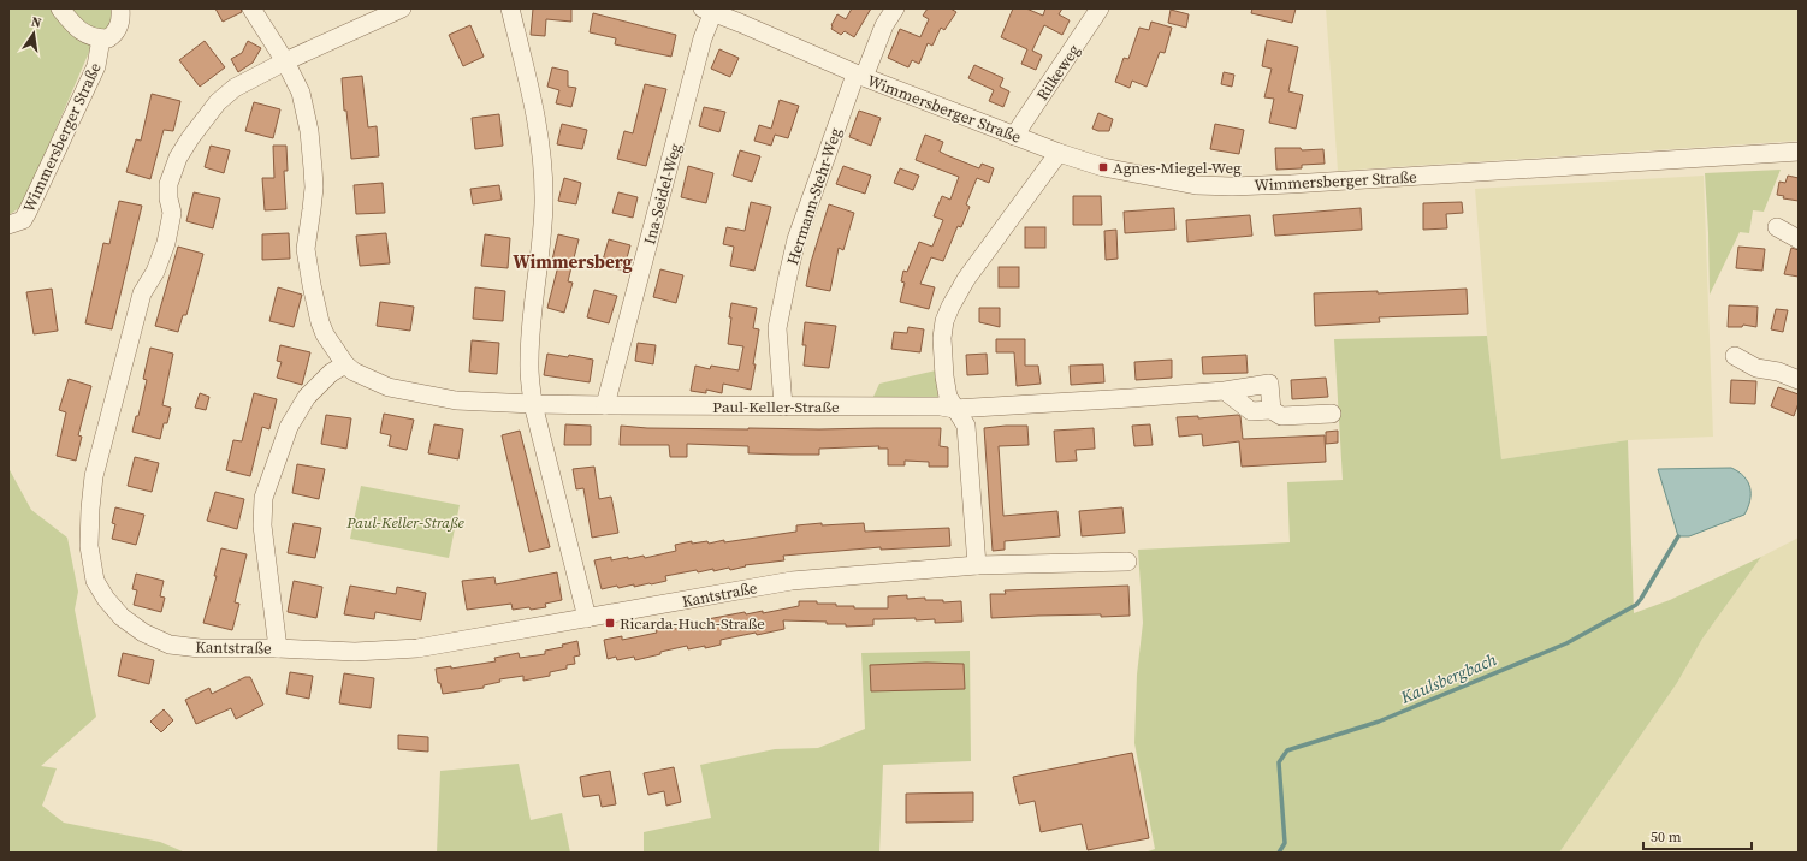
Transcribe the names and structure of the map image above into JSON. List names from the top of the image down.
{
  "streets": {
    "street": [
      "Rilkeweg",
      "Wimmersberger Straße",
      "Ina-Seidel-Weg",
      "Hermann-Stehr-Weg",
      "Paul-Keller-Straße",
      "Kantstraße"
    ]
  },
  "crossings": [
    ["Rilkeweg", "Wimmersberger Straße"],
    ["Wimmersberger Straße", "Ina-Seidel-Weg"],
    ["Wimmersberger Straße", "Hermann-Stehr-Weg"],
    ["Ina-Seidel-Weg", "Paul-Keller-Straße"],
    ["Hermann-Stehr-Weg", "Paul-Keller-Straße"],
    ["Paul-Keller-Straße", "Kantstraße"]
  ],
  "districts": ["Wimmersberg"],
  "water": ["Kaulsbergbach"],
  "parks": ["Paul-Keller-Straße"],
  "places": {
    "transit": ["Agnes-Miegel-Weg", "Ricarda-Huch-Straße"]
  },
  "scale_bar": "50 m",
  "north": "top"
}
